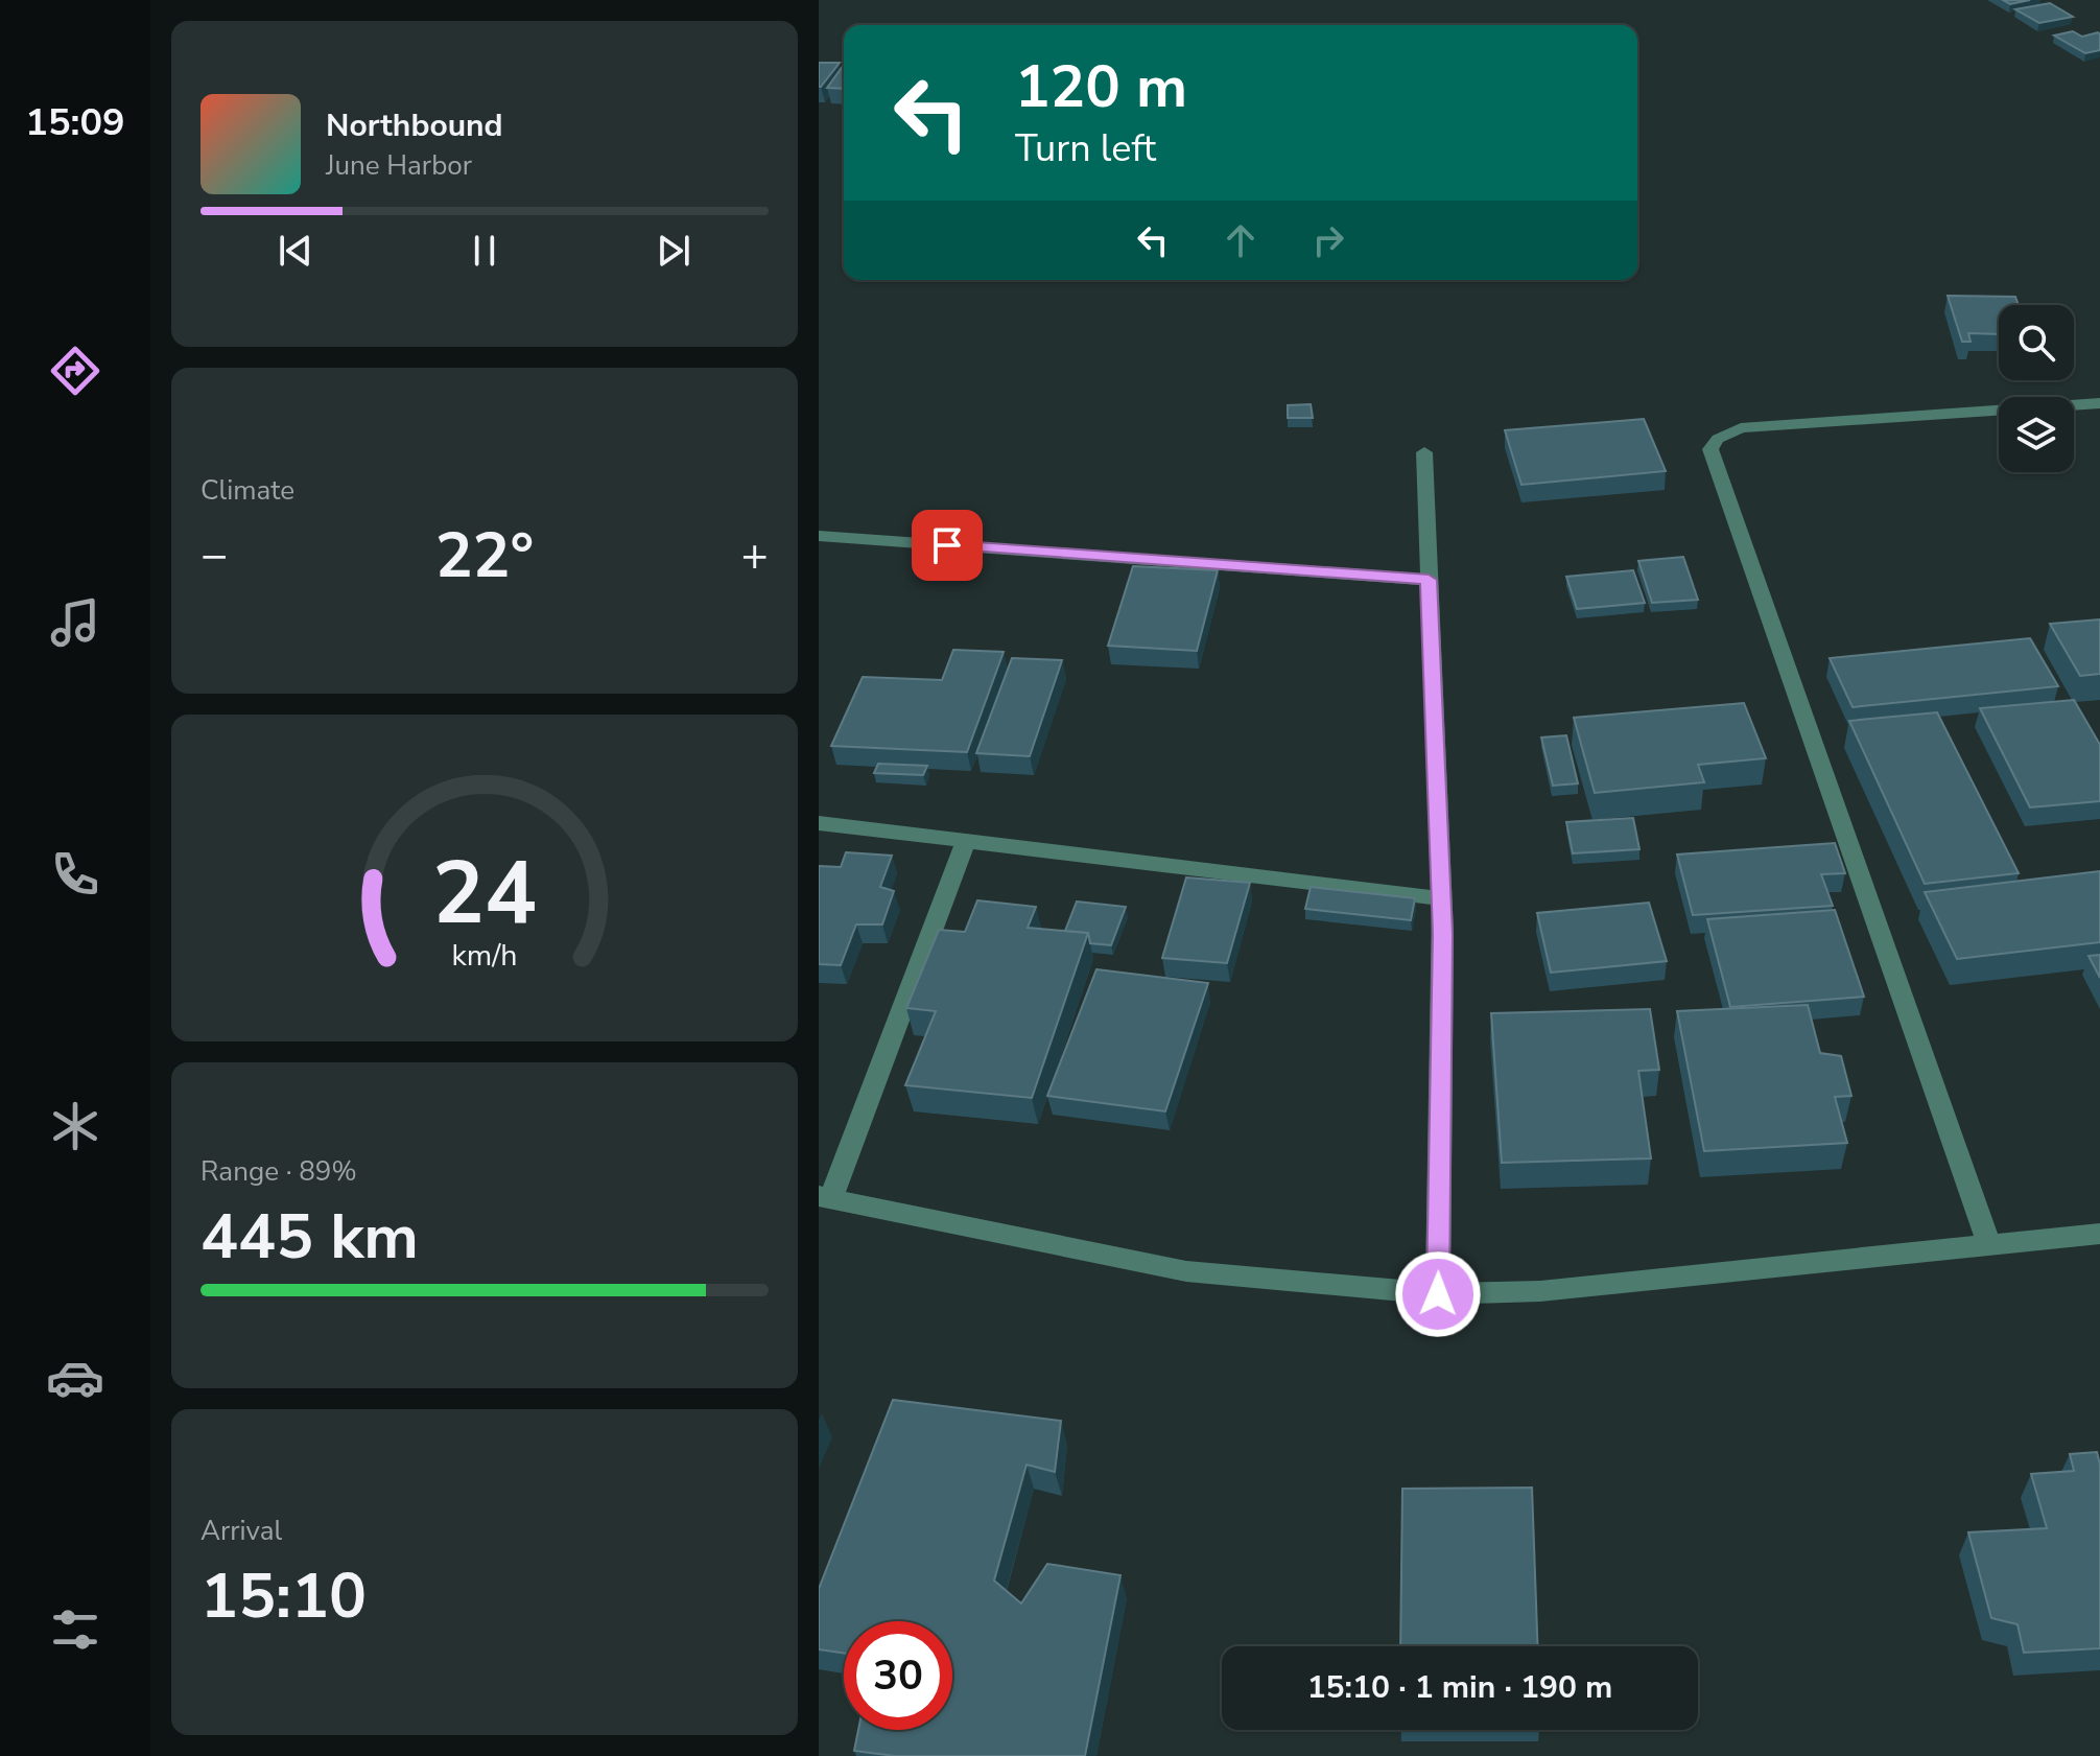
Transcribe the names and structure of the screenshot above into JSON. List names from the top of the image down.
{
  "page": {
    "tabs": "15:09",
    "turn": ["120 m", "Turn left"],
    "song": ["Northbound", "June Harbor"],
    "tile": [
      "Climate",
      ["Range · 89%", "445 km"],
      ["Arrival", "15:10"]
    ],
    "heat": ["−", "22°", "+"],
    "limit": "30",
    "trip": "15:10 · 1 min · 190 m",
    "gauge": ["24", "km/h"]
  }
}
